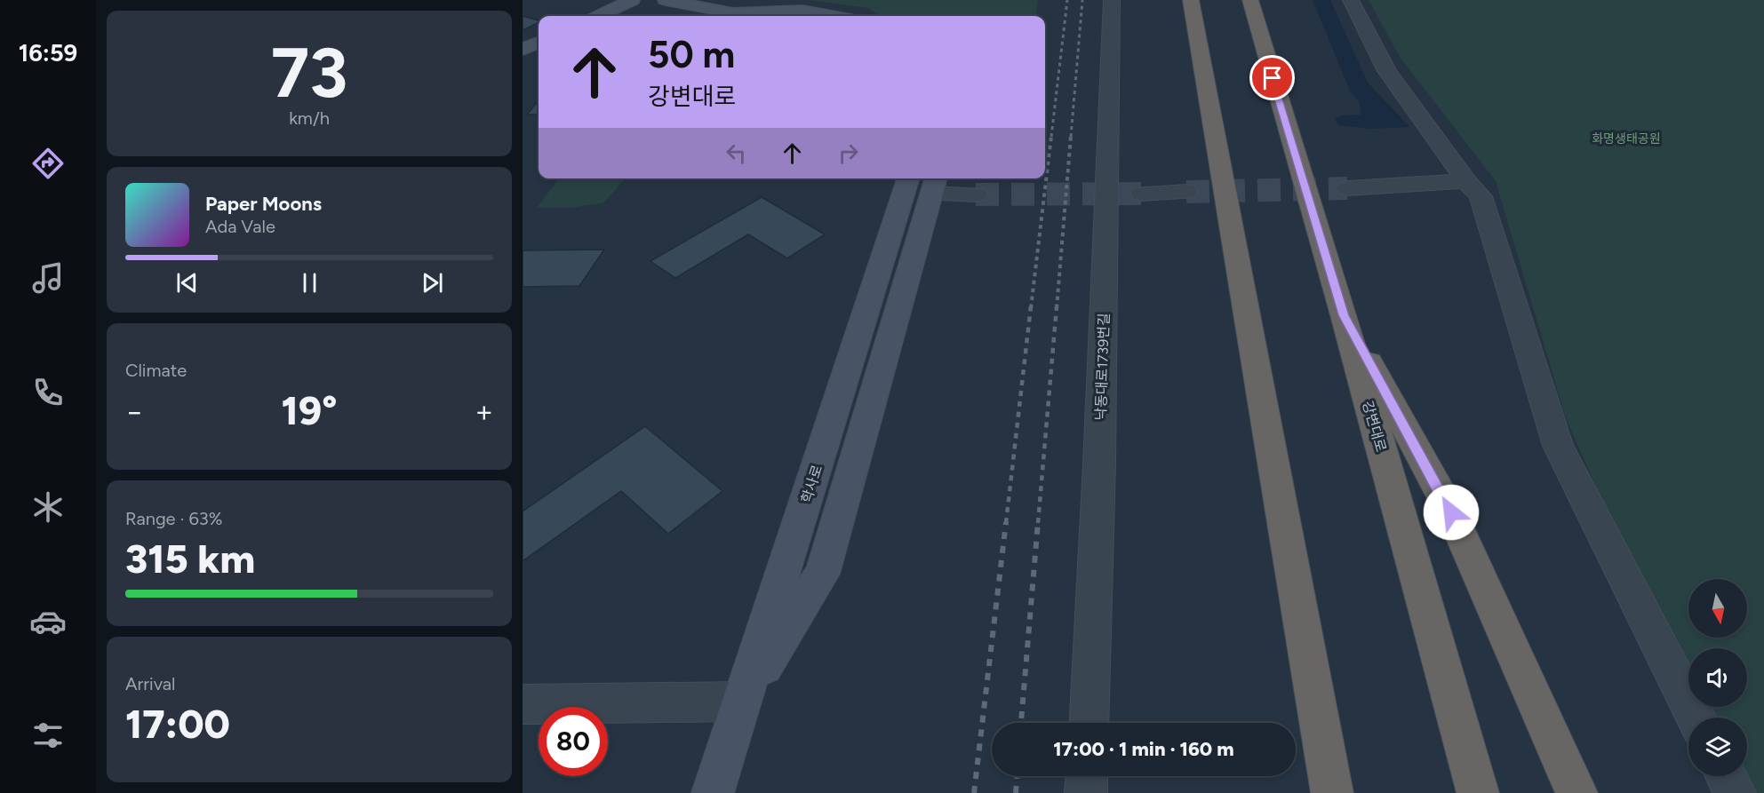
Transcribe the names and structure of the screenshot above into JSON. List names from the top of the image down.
{
  "streets": {
    "highway": ["강변대로"],
    "main road": ["학사로"],
    "street": ["낙동대로1739번길"]
  },
  "parks": ["화명생태공원"],
  "north": "bottom",
  "page": {
    "tabs": "16:59",
    "tile": [
      ["73", "km/h"],
      "Climate",
      ["Range · 63%", "315 km"],
      ["Arrival", "17:00"]
    ],
    "turn": ["50 m", "강변대로"],
    "song": ["Paper Moons", "Ada Vale"],
    "heat": ["−", "19°", "+"],
    "limit": "80",
    "trip": "17:00 · 1 min · 160 m"
  }
}
